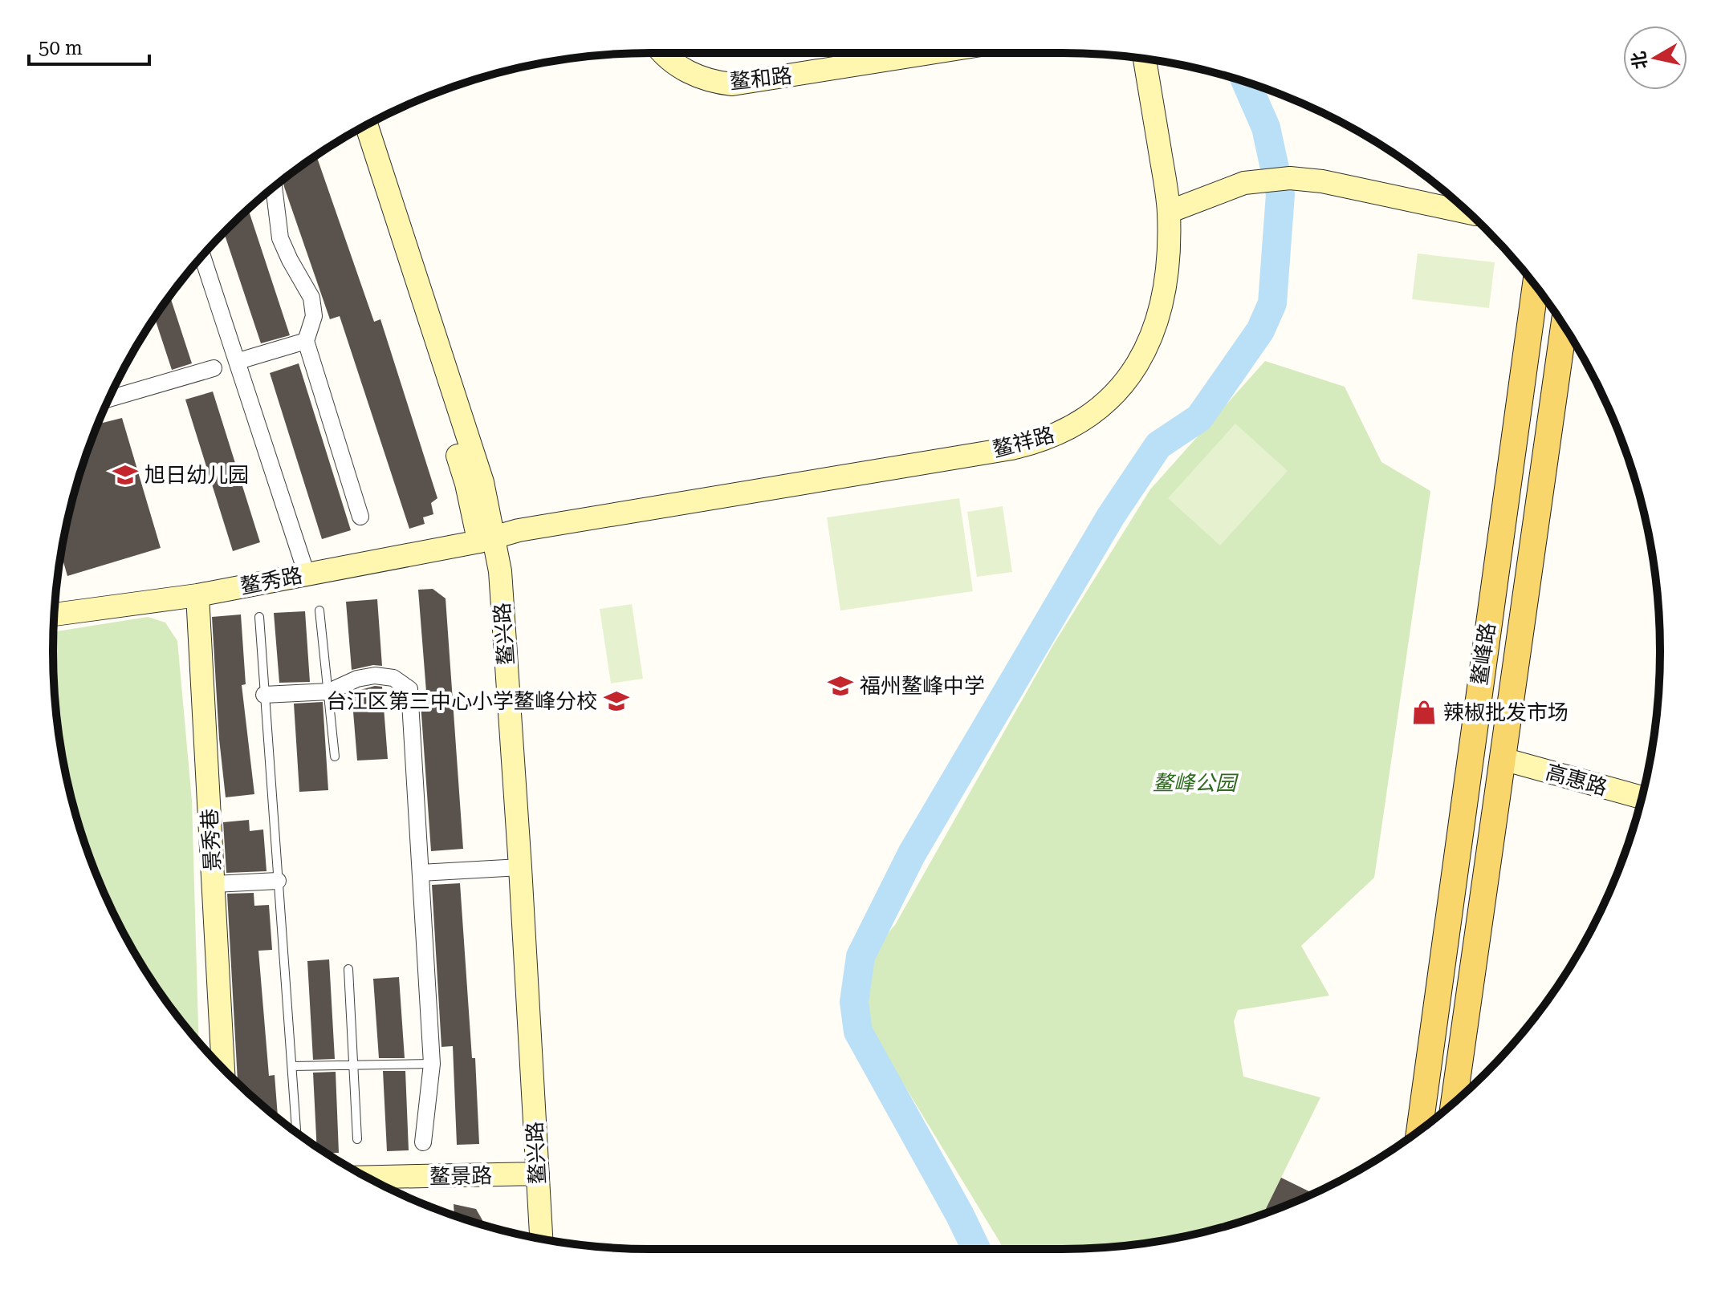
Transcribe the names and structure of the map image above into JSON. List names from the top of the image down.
{
  "streets": {
    "main road": ["鳌峰路"],
    "street": [
      "鳌和路",
      "鳌祥路",
      "鳌秀路",
      "鳌兴路",
      "高惠路",
      "景秀巷",
      "鳌景路"
    ]
  },
  "crossings": [
    ["鳌祥路", "鳌秀路"],
    ["鳌祥路", "鳌兴路"],
    ["鳌秀路", "鳌兴路"],
    ["鳌秀路", "景秀巷"],
    ["鳌兴路", "鳌景路"],
    ["鳌峰路", "高惠路"]
  ],
  "parks": ["鳌峰公园"],
  "places": {
    "school or university": ["旭日幼儿园", "福州鳌峰中学", "台江区第三中心小学鳌峰分校"],
    "shop": ["辣椒批发市场"]
  },
  "scale_bar": "50 m",
  "north": "left"
}
